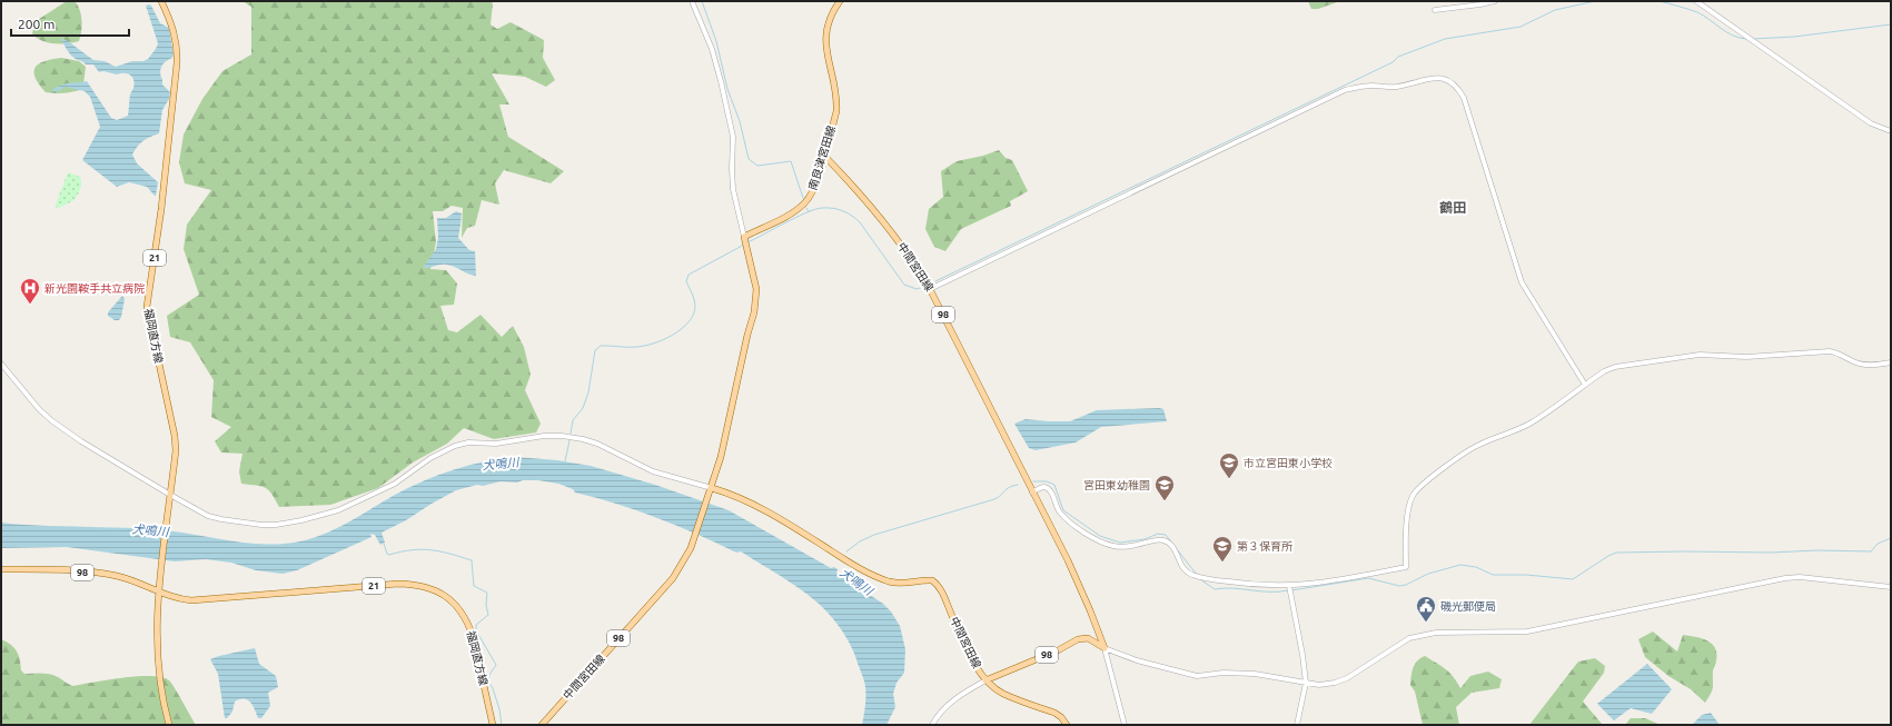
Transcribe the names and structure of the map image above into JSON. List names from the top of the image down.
{
  "streets": {
    "main road": [
      "南良津宮田線",
      "21",
      "中間宮田線",
      "98",
      "福岡直方線"
    ]
  },
  "crossings": [
    ["南良津宮田線", "中間宮田線"],
    ["98", "福岡直方線"]
  ],
  "districts": ["鶴田"],
  "water": ["犬鳴川"],
  "places": {
    "hospital": ["新光園鞍手共立病院"],
    "school or university": ["市立宮田東小学校", "宮田東幼稚園", "第３保育所"],
    "public building": ["磯光郵便局"]
  },
  "scale_bar": "200 m"
}
